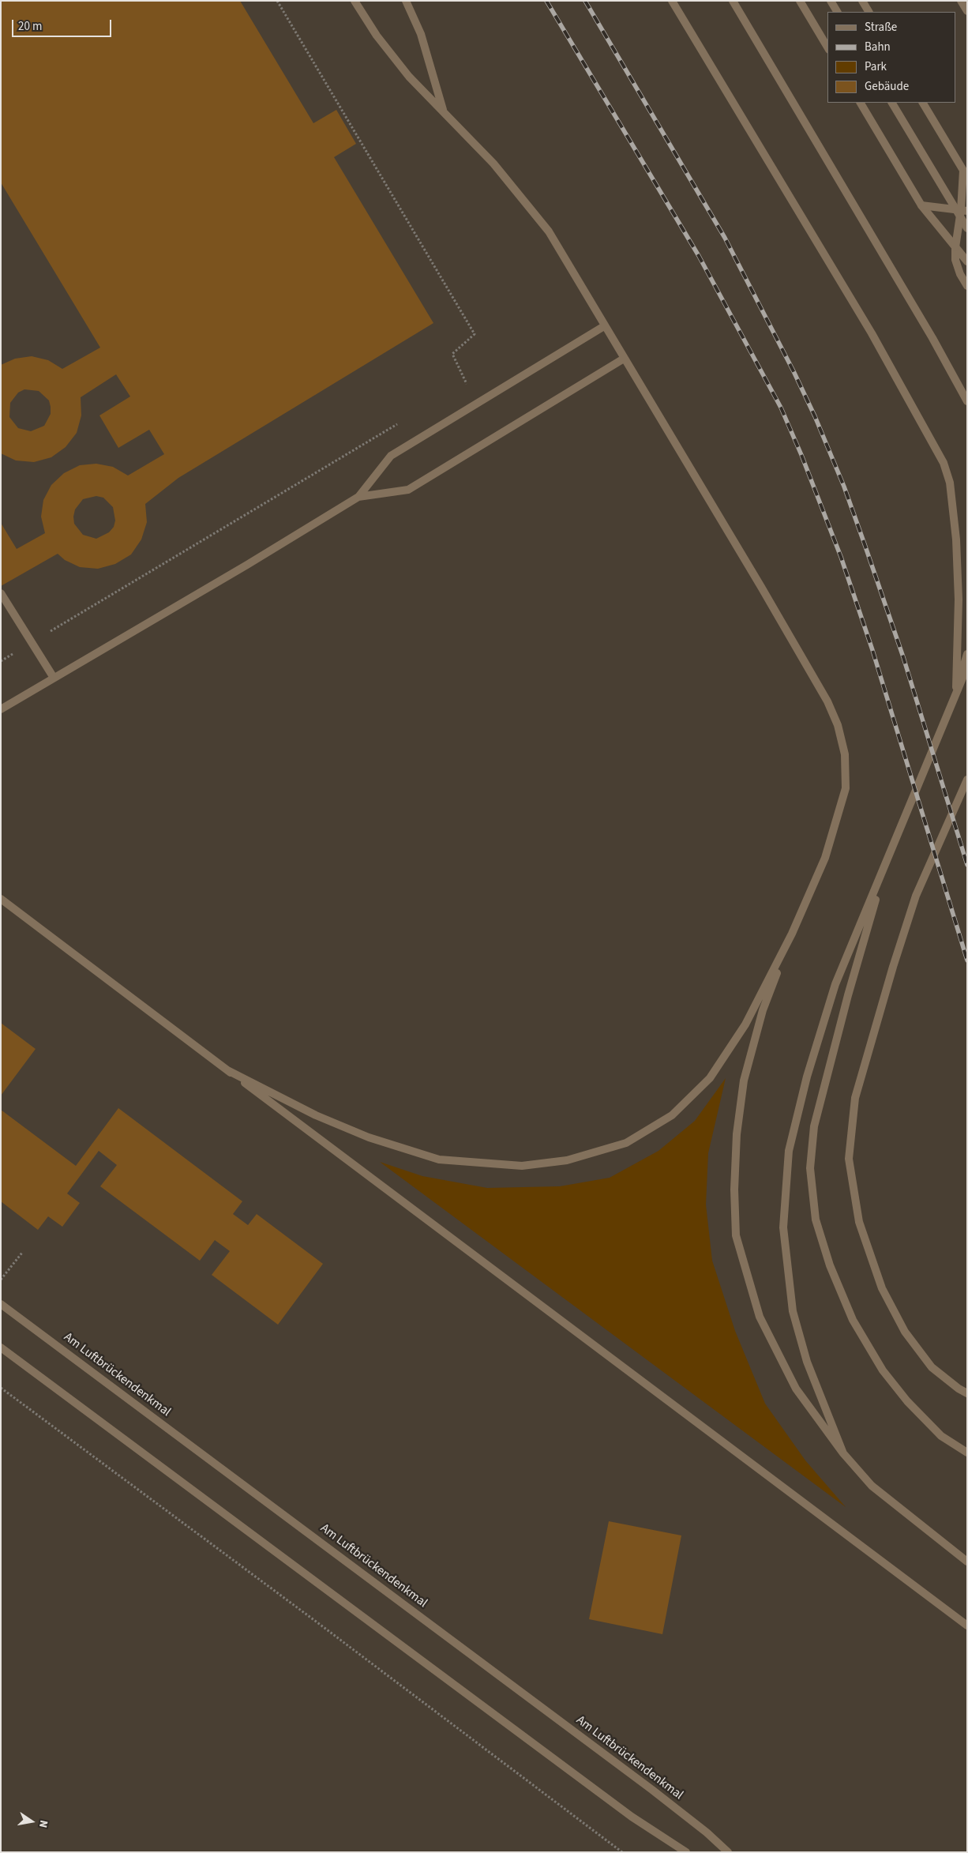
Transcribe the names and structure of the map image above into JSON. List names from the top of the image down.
{
  "streets": {
    "street": ["Am Luftbrückendenkmal"]
  },
  "legend": [
    "Straße",
    "Bahn",
    "Park",
    "Gebäude"
  ],
  "scale_bar": "20 m",
  "north": "right"
}
